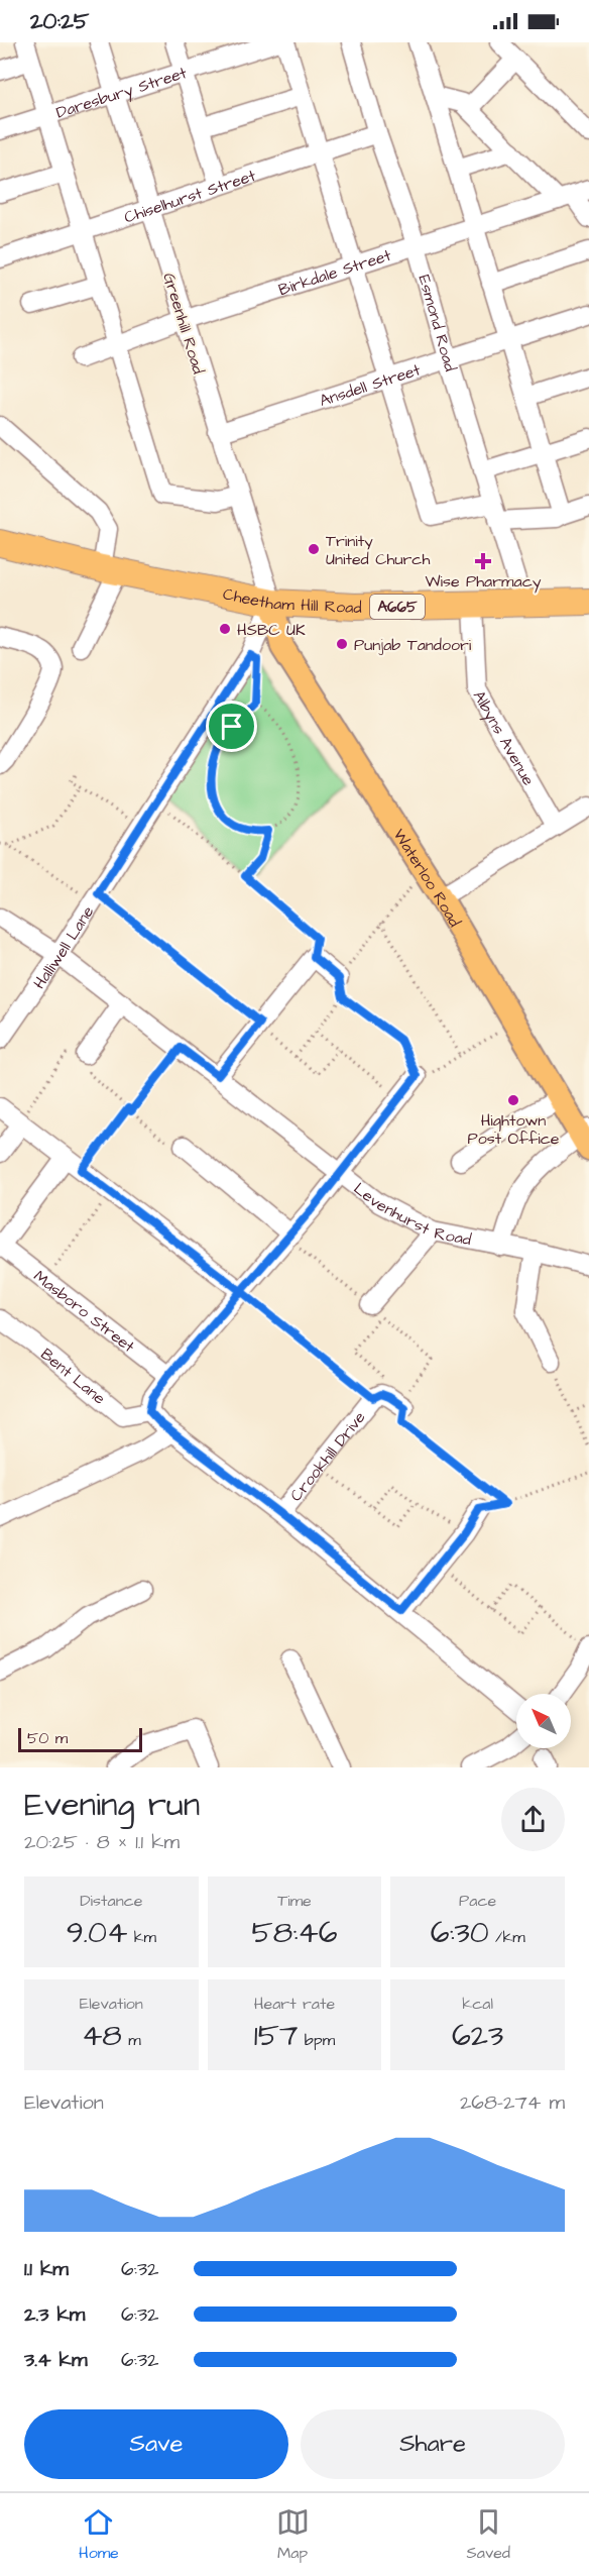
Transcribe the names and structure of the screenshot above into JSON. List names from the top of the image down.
{
  "streets": {
    "highway": ["Cheetham Hill Road", "A665"],
    "main road": ["Waterloo Road"],
    "street": [
      "Daresbury Street",
      "Chiselhurst Street",
      "Birkdale Street",
      "Esmond Road",
      "Greenhill Road",
      "Ansdell Street",
      "Albyns Avenue",
      "Halliwell Lane",
      "Levenhurst Road",
      "Masboro Street",
      "Bent Lane",
      "Crookhill Drive"
    ]
  },
  "crossings": [
    ["Daresbury Street", "Greenhill Road"],
    ["Chiselhurst Street", "Esmond Road"],
    ["Chiselhurst Street", "Greenhill Road"],
    ["Birkdale Street", "Esmond Road"],
    ["Birkdale Street", "Greenhill Road"],
    ["Esmond Road", "Ansdell Street"],
    ["Esmond Road", "Cheetham Hill Road"],
    ["Greenhill Road", "Ansdell Street"],
    ["Greenhill Road", "Cheetham Hill Road"],
    ["Greenhill Road", "Waterloo Road"],
    ["Greenhill Road", "Halliwell Lane"],
    ["Cheetham Hill Road", "Albyns Avenue"],
    ["Cheetham Hill Road", "Waterloo Road"],
    ["Cheetham Hill Road", "Halliwell Lane"],
    ["Waterloo Road", "Halliwell Lane"],
    ["Halliwell Lane", "Levenhurst Road"]
  ],
  "places": {
    "other": [
      "Trinity United Church",
      "HSBC UK",
      "Punjab Tandoori",
      "Hightown Post Office"
    ],
    "health": ["Wise Pharmacy"]
  },
  "scale_bar": "50 m",
  "north": "top left",
  "page": {
    "status": "20:25",
    "scale": "50 m",
    "heading": ["Evening run", "20:25 · 8 × 1.1 km"],
    "stats": [
      ["Distance", "9.04 km"],
      ["Time", "58:46"],
      ["Pace", "6:30 /km"],
      ["Elevation", "48 m"],
      ["Heart rate", "157 bpm"],
      ["kcal", "623"]
    ],
    "chart": ["Elevation", "268–274 m"],
    "list": [
      {
        "name": "1.1 km",
        "note": "6:32"
      },
      {
        "name": "2.3 km",
        "note": "6:32"
      },
      {
        "name": "3.4 km",
        "note": "6:32"
      }
    ],
    "buttons": ["Save", "Share"],
    "tabs": ["Home", "Map", "Saved"]
  }
}
